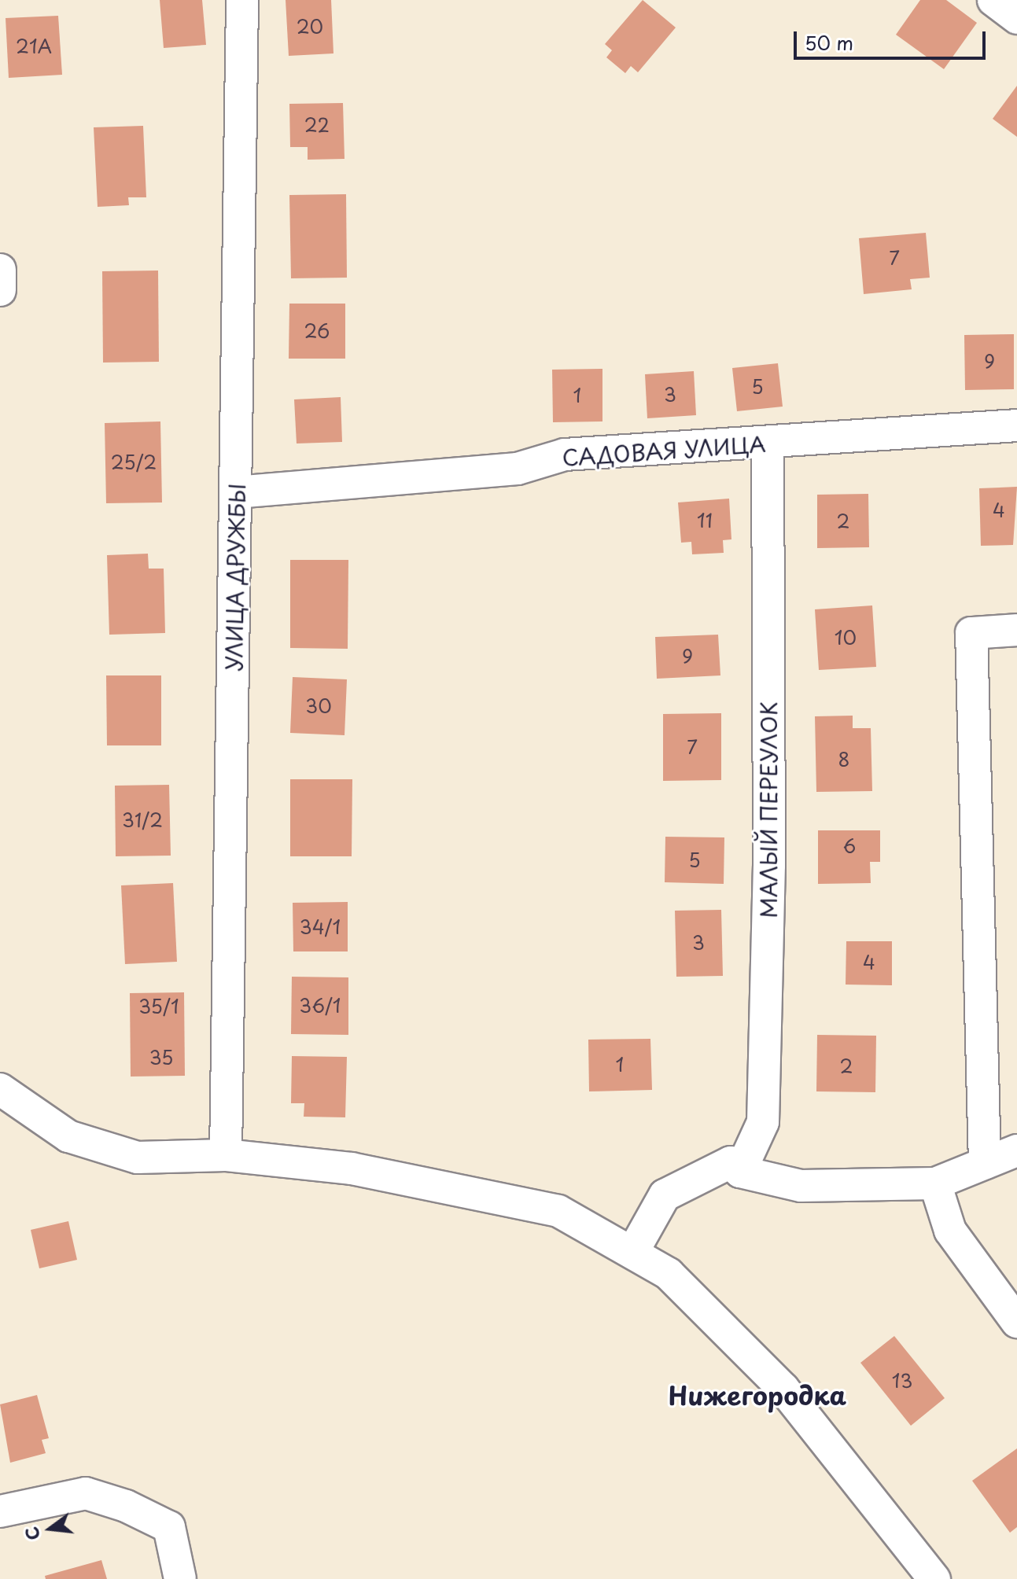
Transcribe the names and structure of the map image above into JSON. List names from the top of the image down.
{
  "streets": {
    "street": ["САДОВАЯ УЛИЦА", "УЛИЦА ДРУЖБЫ", "МАЛЫЙ ПЕРЕУЛОК"]
  },
  "crossings": [
    ["САДОВАЯ УЛИЦА", "УЛИЦА ДРУЖБЫ"],
    ["САДОВАЯ УЛИЦА", "МАЛЫЙ ПЕРЕУЛОК"]
  ],
  "districts": ["Нижегородка"],
  "house_numbers": [
    "20",
    "21А",
    "22",
    "7",
    "26",
    "9",
    "5",
    "3",
    "1",
    "25/2",
    "4",
    "11",
    "2",
    "10",
    "9",
    "30",
    "7",
    "8",
    "31/2",
    "6",
    "5",
    "34/1",
    "3",
    "4",
    "36/1",
    "35/1",
    "35",
    "1",
    "2",
    "13"
  ],
  "scale_bar": "50 m",
  "north": "left"
}
